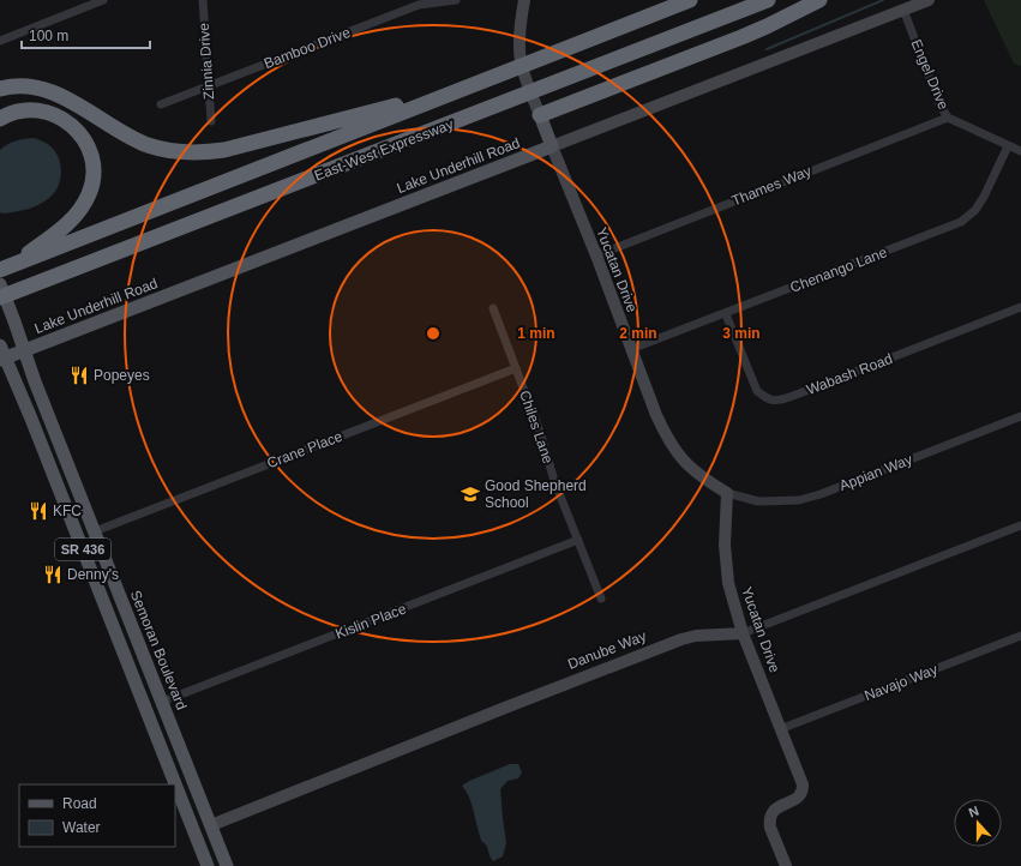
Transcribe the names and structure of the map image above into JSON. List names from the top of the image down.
{
  "streets": {
    "highway": ["East-West Expressway"],
    "main road": [
      "Lake Underhill Road",
      "Yucatan Drive",
      "SR 436",
      "Semoran Boulevard"
    ],
    "street": [
      "Bamboo Drive",
      "Zinnia Drive",
      "Engel Drive",
      "Thames Way",
      "Chenango Lane",
      "Wabash Road",
      "Chiles Lane",
      "Crane Place",
      "Appian Way",
      "Kislin Place",
      "Danube Way",
      "Navajo Way"
    ]
  },
  "crossings": [
    ["Bamboo Drive", "Zinnia Drive"],
    ["Engel Drive", "Lake Underhill Road"],
    ["Engel Drive", "Thames Way"],
    ["Engel Drive", "Chenango Lane"],
    ["Lake Underhill Road", "Yucatan Drive"],
    ["Lake Underhill Road", "SR 436"],
    ["Lake Underhill Road", "Semoran Boulevard"],
    ["Thames Way", "Yucatan Drive"],
    ["Yucatan Drive", "Chenango Lane"],
    ["Yucatan Drive", "Appian Way"],
    ["Yucatan Drive", "Danube Way"],
    ["Yucatan Drive", "Navajo Way"],
    ["Chenango Lane", "Wabash Road"],
    ["Chiles Lane", "Crane Place"],
    ["Chiles Lane", "Kislin Place"],
    ["Crane Place", "Semoran Boulevard"],
    ["Kislin Place", "Semoran Boulevard"],
    ["Semoran Boulevard", "Danube Way"]
  ],
  "places": {
    "restaurant": ["Popeyes", "KFC", "Denny's"],
    "school or university": ["Good Shepherd School"]
  },
  "legend": ["Road", "Water"],
  "scale_bar": "100 m",
  "north": "top",
  "rings": ["1 min", "2 min", "3 min"]
}
